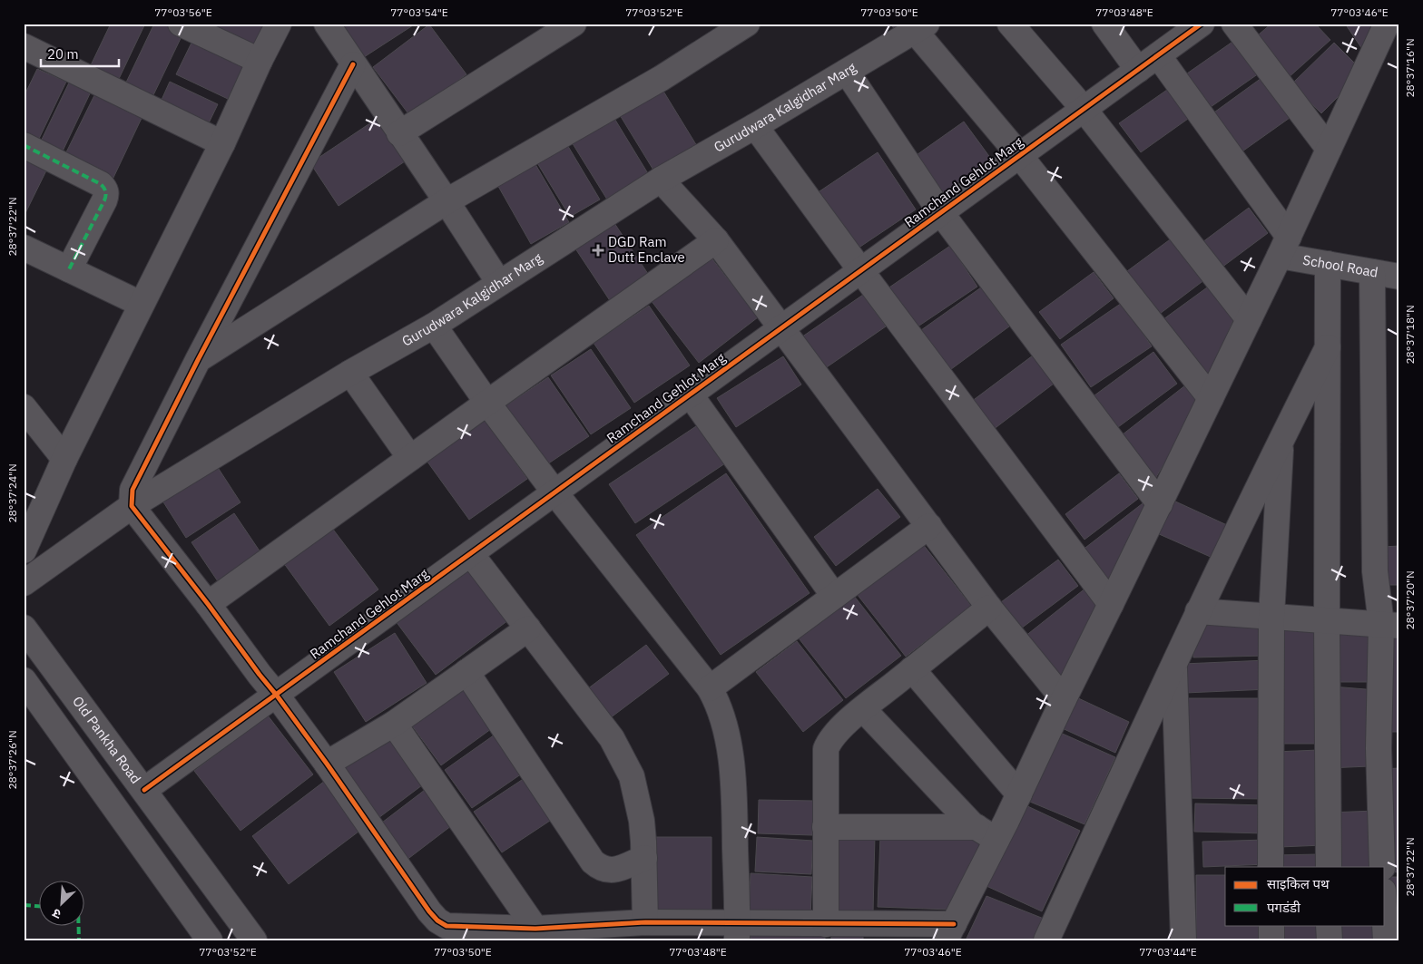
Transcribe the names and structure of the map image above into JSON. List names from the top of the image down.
{
  "streets": {
    "street": [
      "Gurudwara Kalgidhar Marg",
      "Ramchand Gehlot Marg",
      "School Road",
      "Old Pankha Road"
    ]
  },
  "crossings": [
    ["Ramchand Gehlot Marg", "Old Pankha Road"]
  ],
  "places": {
    "health": ["DGD Ram Dutt Enclave"]
  },
  "legend": ["साइकिल पथ", "पगडंडी"],
  "scale_bar": "20 m",
  "north": "bottom left",
  "coordinates": [
    "77°03'56\"E",
    "77°03'54\"E",
    "77°03'52\"E",
    "77°03'50\"E",
    "77°03'48\"E",
    "77°03'46\"E",
    "28°37'16\"N",
    "28°37'22\"N",
    "28°37'18\"N",
    "28°37'24\"N",
    "28°37'20\"N",
    "28°37'26\"N",
    "77°03'44\"E"
  ]
}
